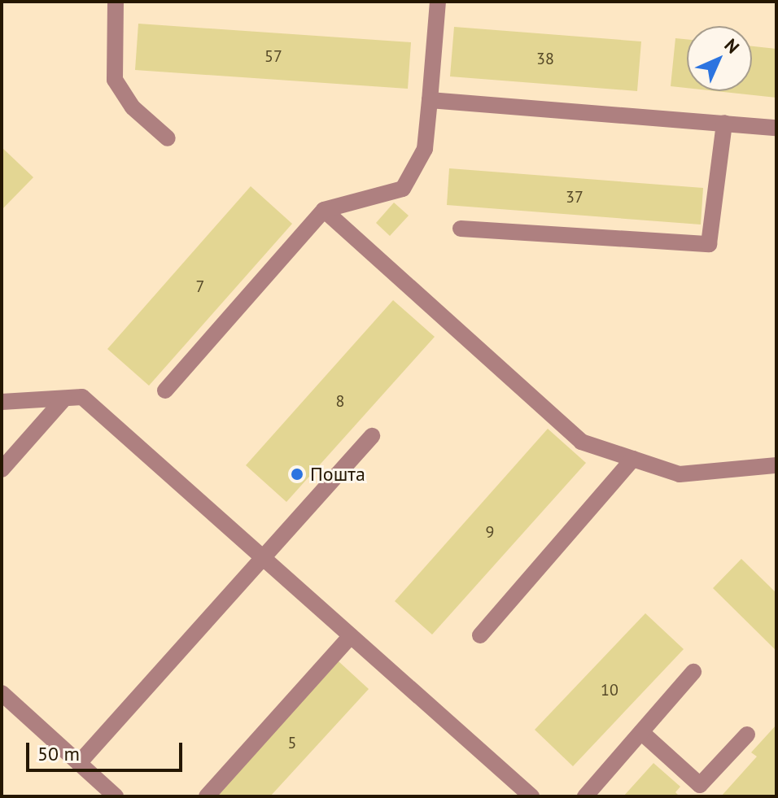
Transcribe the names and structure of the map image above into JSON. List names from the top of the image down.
{
  "places": ["Пошта"],
  "house_numbers": [
    "57",
    "38",
    "37",
    "7",
    "8",
    "9",
    "10",
    "5"
  ],
  "scale_bar": "50 m",
  "north": "top right"
}
